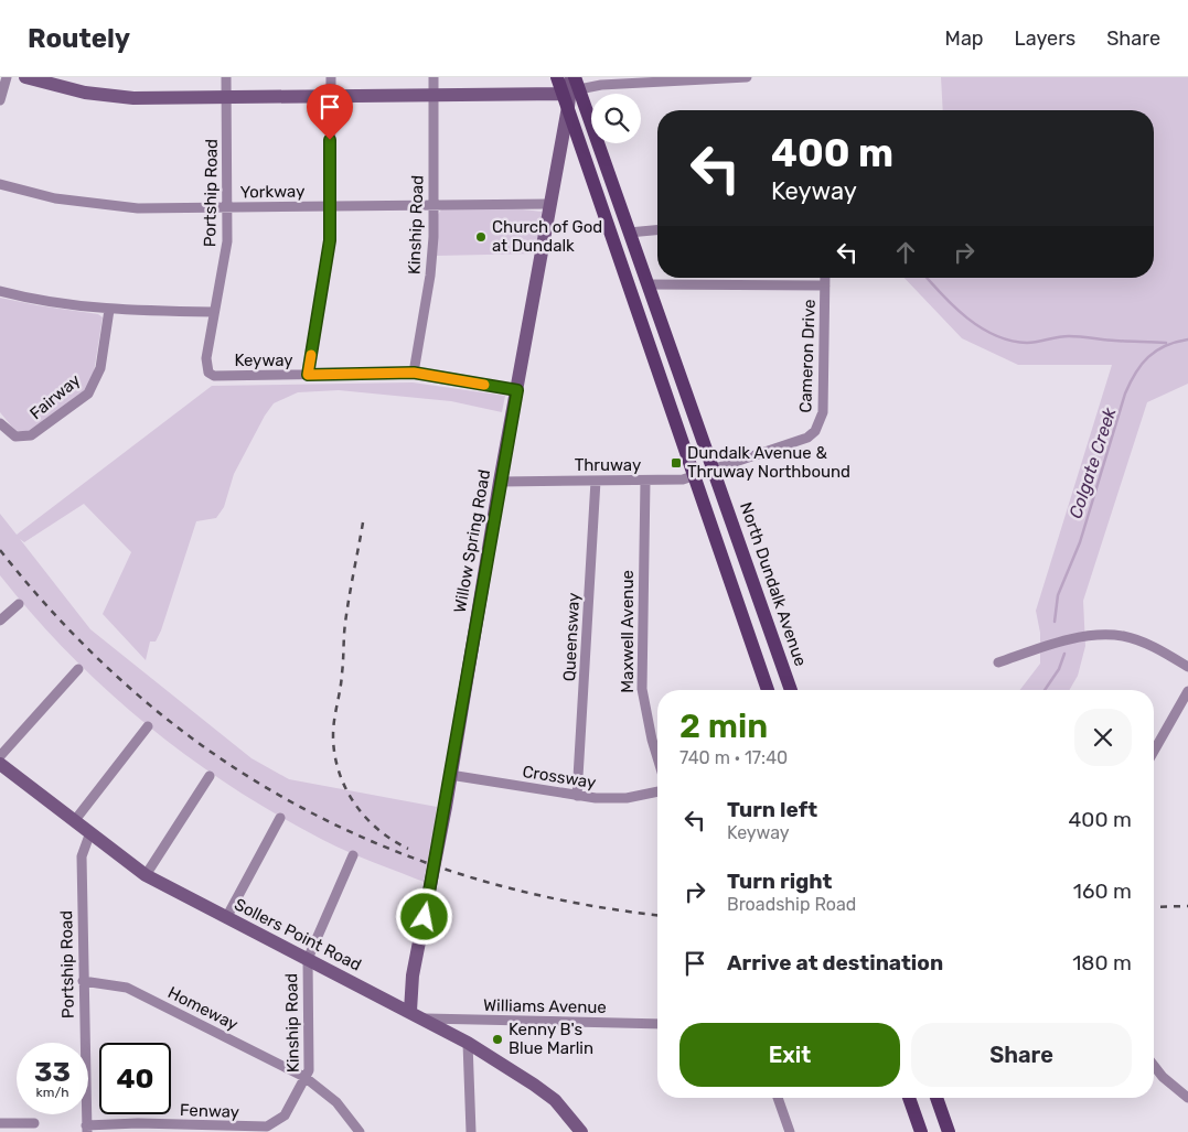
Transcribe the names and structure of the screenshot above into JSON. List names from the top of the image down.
{
  "streets": {
    "main road": ["North Dundalk Avenue"],
    "street": [
      "Yorkway",
      "Portship Road",
      "Kinship Road",
      "Cameron Drive",
      "Keyway",
      "Fairway",
      "Thruway",
      "Willow Spring Road",
      "Maxwell Avenue",
      "Queensway",
      "Crossway",
      "Sollers Point Road",
      "Williams Avenue",
      "Homeway",
      "Fenway"
    ]
  },
  "crossings": [
    ["Yorkway", "Portship Road"],
    ["Yorkway", "Kinship Road"],
    ["Yorkway", "Willow Spring Road"],
    ["Portship Road", "Keyway"],
    ["Portship Road", "Sollers Point Road"],
    ["Portship Road", "Homeway"],
    ["Portship Road", "Fenway"],
    ["Kinship Road", "Keyway"],
    ["Kinship Road", "Sollers Point Road"],
    ["Kinship Road", "Homeway"],
    ["Kinship Road", "Fenway"],
    ["Cameron Drive", "Thruway"],
    ["Cameron Drive", "North Dundalk Avenue"],
    ["Keyway", "Willow Spring Road"],
    ["Thruway", "Willow Spring Road"],
    ["Thruway", "North Dundalk Avenue"],
    ["Thruway", "Maxwell Avenue"],
    ["Thruway", "Queensway"],
    ["Willow Spring Road", "North Dundalk Avenue"],
    ["Willow Spring Road", "Crossway"],
    ["Willow Spring Road", "Sollers Point Road"],
    ["Queensway", "Crossway"],
    ["Sollers Point Road", "Williams Avenue"],
    ["Homeway", "Fenway"]
  ],
  "water": ["Colgate Creek"],
  "places": {
    "other": ["Church of God at Dundalk", "Kenny B's Blue Marlin"],
    "transit": ["Dundalk Avenue & Thruway Northbound"]
  },
  "page": {
    "header": "Routely",
    "nav": ["Map", "Layers", "Share"],
    "turn": ["400 m", "Keyway"],
    "heading": ["2 min", "740 m · 17:40"],
    "list": [
      {
        "name": "Turn left",
        "note": "Keyway",
        "value": "400 m"
      },
      {
        "name": "Turn right",
        "note": "Broadship Road",
        "value": "160 m"
      },
      {
        "name": "Arrive at destination",
        "value": "180 m"
      }
    ],
    "buttons": ["Exit", "Share"],
    "speed": "33 km/h",
    "limit": "40"
  }
}
